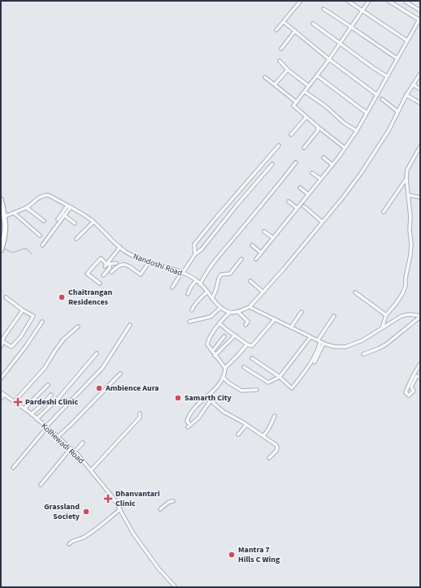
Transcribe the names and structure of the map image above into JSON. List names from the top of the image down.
{
  "streets": {
    "street": ["Nandoshi Road", "Kolhewadi Road"]
  },
  "places": {
    "other": [
      "Chaitrangan Residences",
      "Ambience Aura",
      "Samarth City",
      "Grassland Society",
      "Mantra 7 Hills C Wing"
    ],
    "health": ["Pardeshi Clinic", "Dhanvantari Clinic"]
  }
}
